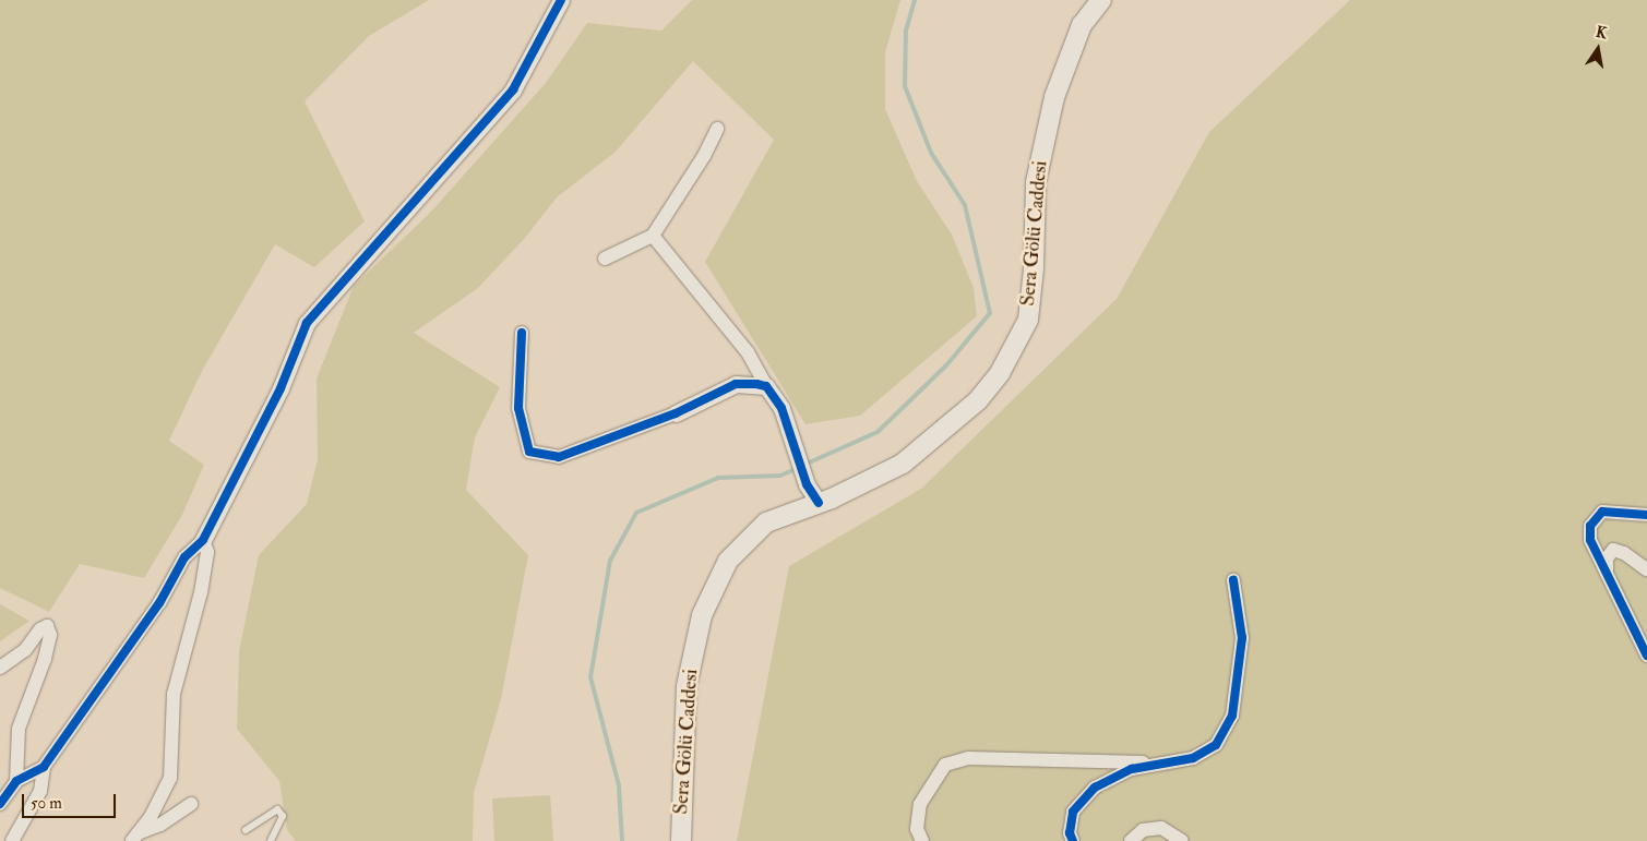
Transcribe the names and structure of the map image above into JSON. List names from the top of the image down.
{
  "streets": {
    "main road": ["Sera Gölü Caddesi"]
  },
  "scale_bar": "50 m",
  "north": "top"
}
